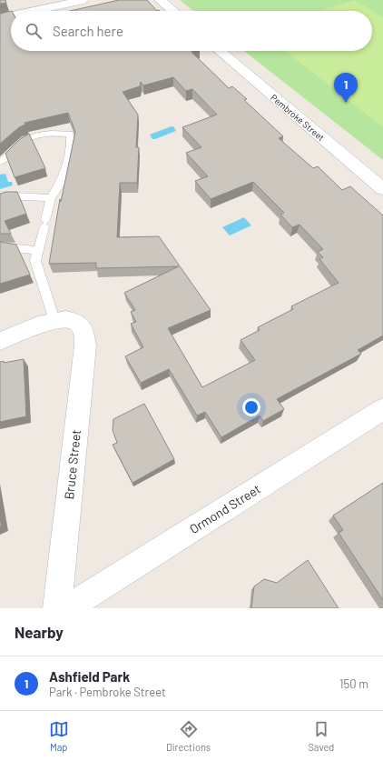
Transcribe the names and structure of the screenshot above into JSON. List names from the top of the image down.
{
  "streets": {
    "street": ["Pembroke Street", "Bruce Street", "Ormond Street"]
  },
  "page": {
    "search": "Search here",
    "pins": "1",
    "heading": "Nearby",
    "list": [
      {
        "mark": "1",
        "name": "Ashfield Park",
        "note": "Park · Pembroke Street",
        "value": "150 m"
      }
    ],
    "nav": ["Map", "Directions", "Saved"]
  }
}
